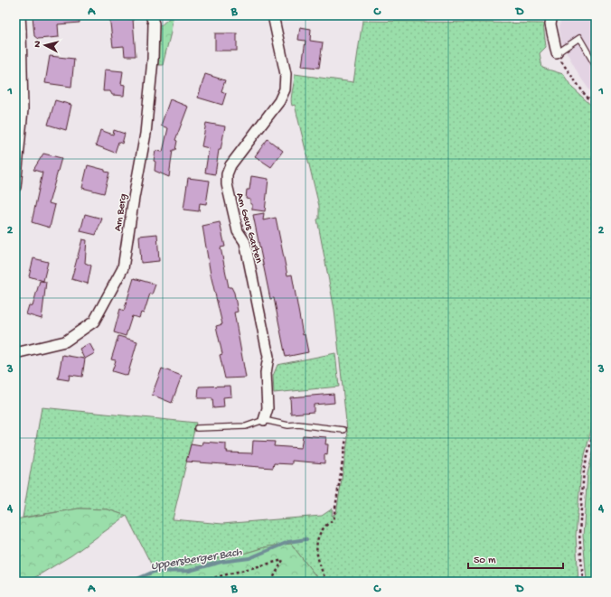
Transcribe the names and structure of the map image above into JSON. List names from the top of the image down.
{
  "streets": {
    "street": ["Am Berg", "Am Geus Garten"]
  },
  "water": ["Uppersberger Bach"],
  "scale_bar": "50 m",
  "north": "left",
  "grid": {
    "columns": [
      "A",
      "B",
      "C",
      "D"
    ],
    "rows": [
      "1",
      "2",
      "3",
      "4"
    ]
  }
}
